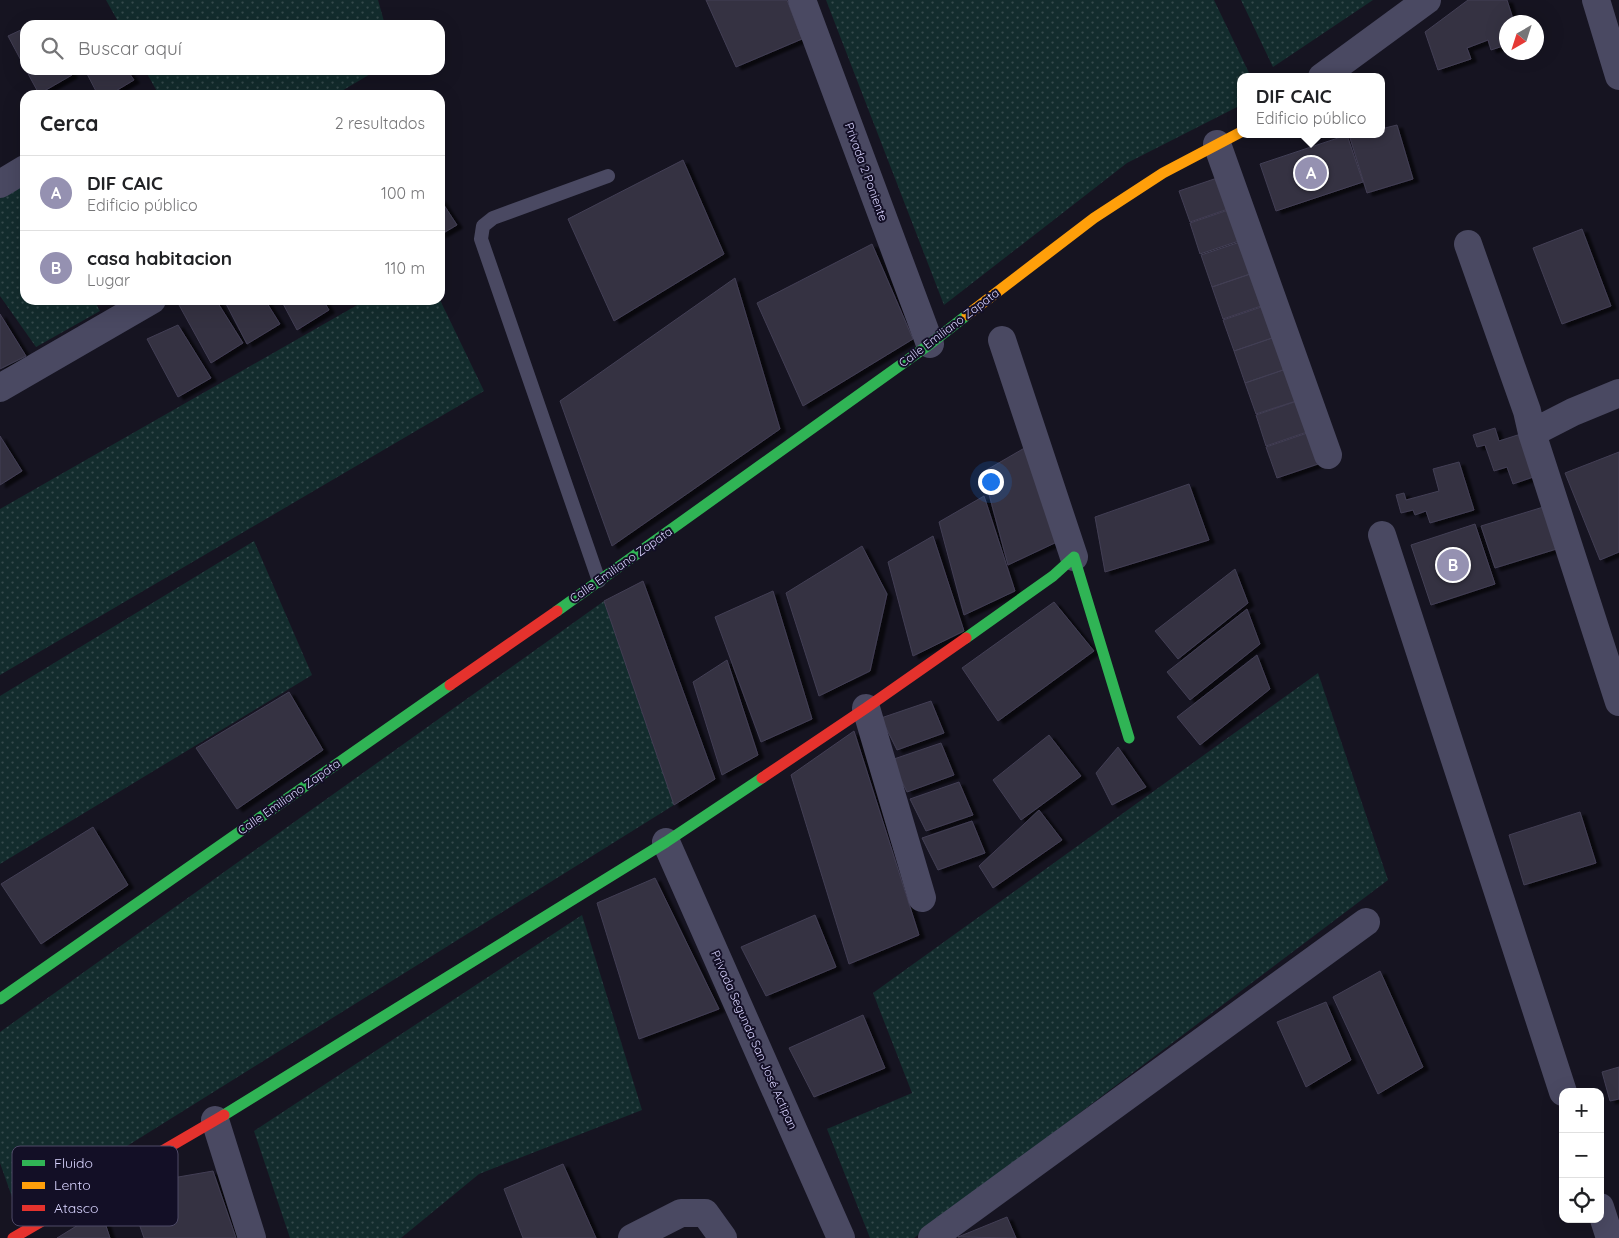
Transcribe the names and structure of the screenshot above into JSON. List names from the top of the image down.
{
  "streets": {
    "street": ["Privada 2 Poniente", "Calle Emiliano Zapata", "Privada Segunda San José Actipan"]
  },
  "crossings": [
    ["Privada 2 Poniente", "Calle Emiliano Zapata"]
  ],
  "legend": ["Fluido", "Lento", "Atasco"],
  "north": "bottom left",
  "page": {
    "search": "Buscar aquí",
    "popup": ["DIF CAIC", "Edificio público"],
    "heading": ["Cerca", "2 resultados"],
    "pins": ["A", "B"],
    "list": [
      {
        "mark": "A",
        "name": "DIF CAIC",
        "note": "Edificio público",
        "value": "100 m"
      },
      {
        "mark": "B",
        "name": "casa habitacion",
        "note": "Lugar",
        "value": "110 m"
      }
    ],
    "map_buttons": ["+", "−"]
  }
}
